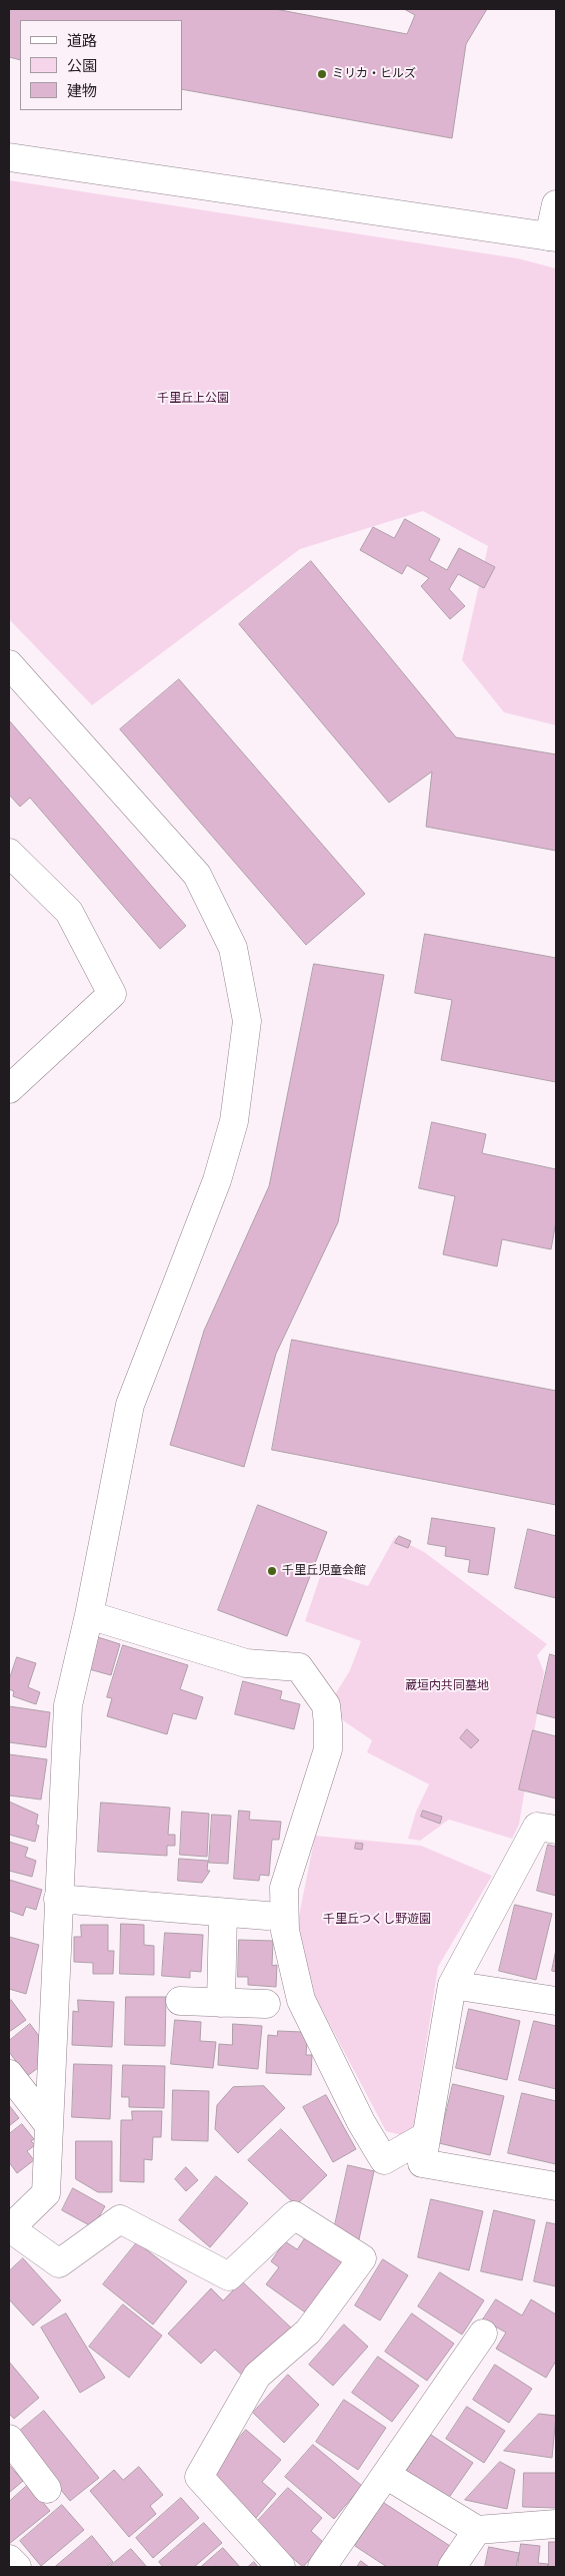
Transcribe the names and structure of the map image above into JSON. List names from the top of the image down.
{
  "parks": ["千里丘上公園", "蔵垣内共同墓地", "千里丘つくし野遊園"],
  "places": ["ミリカ・ヒルズ", "千里丘児童会館"],
  "legend": ["道路", "公園", "建物"]
}
